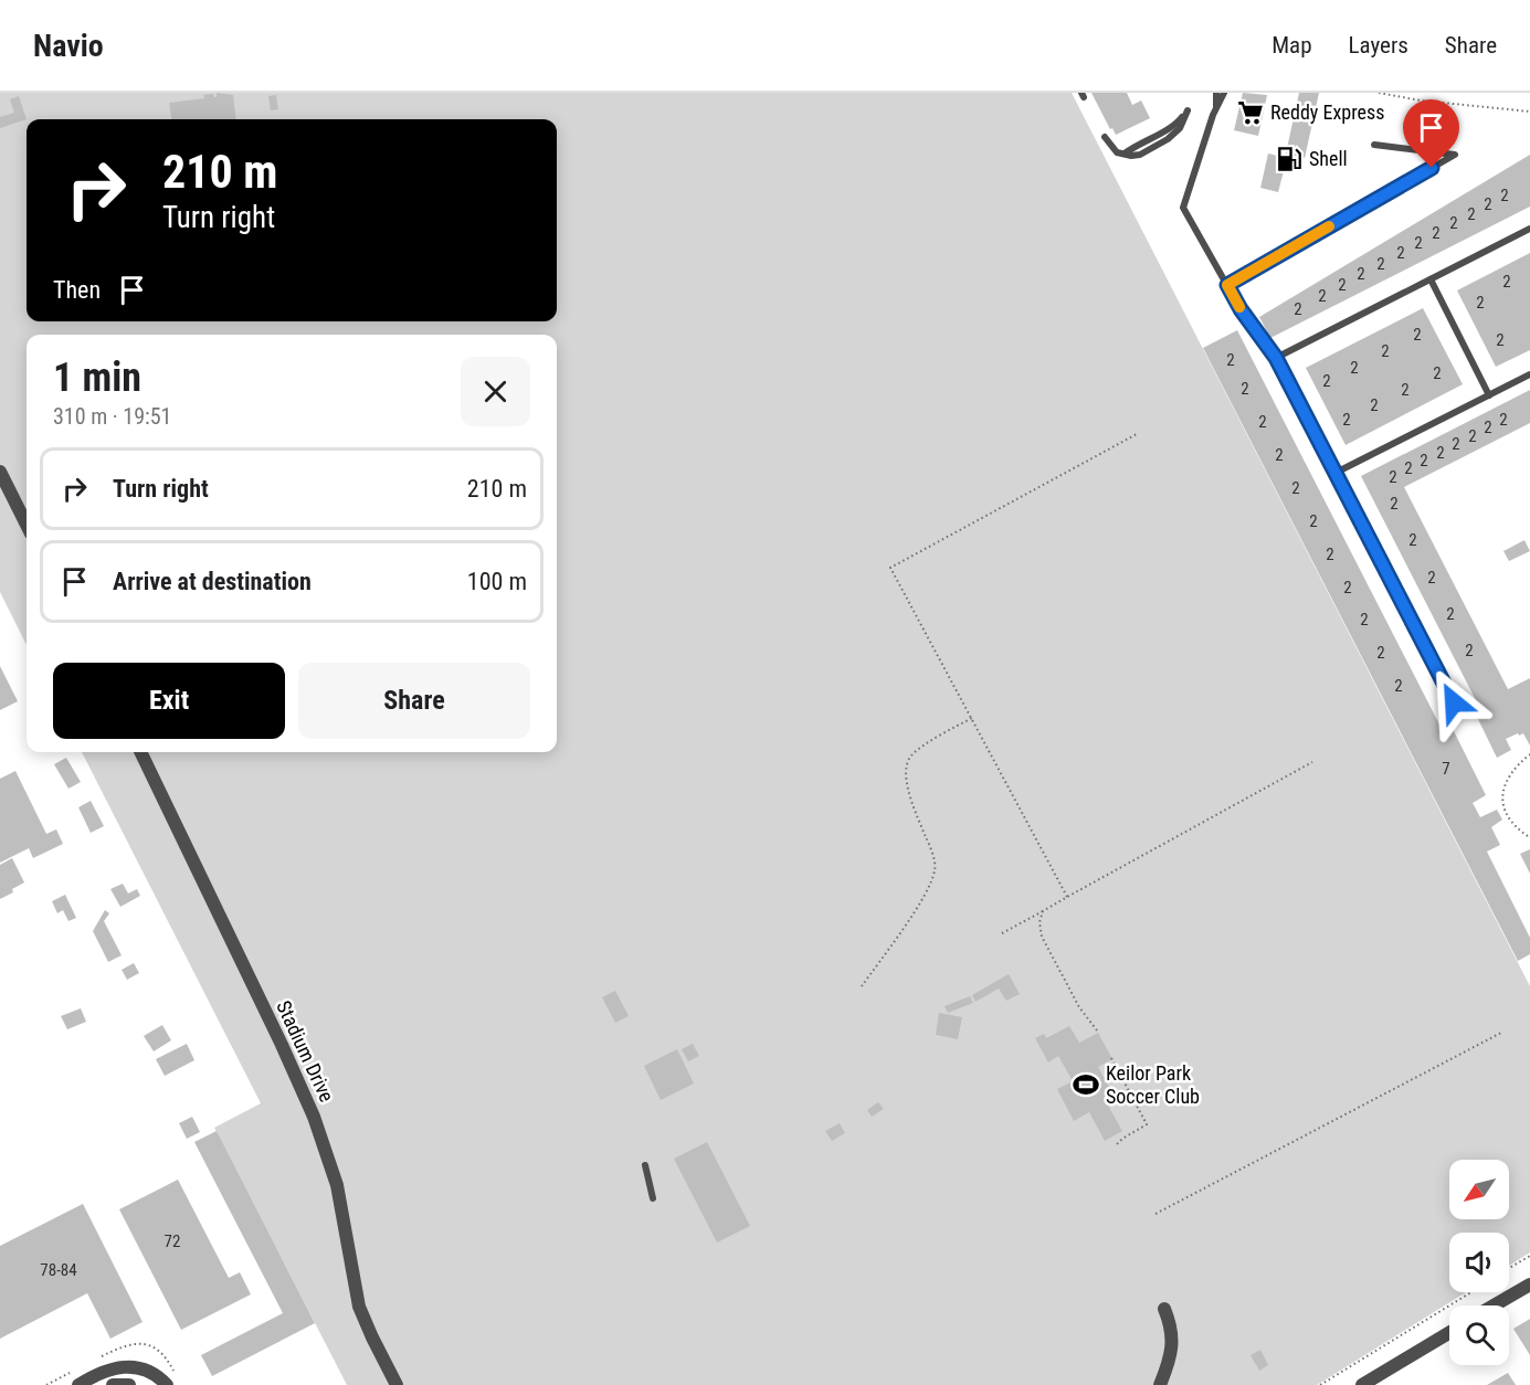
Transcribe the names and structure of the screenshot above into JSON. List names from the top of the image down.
{
  "streets": {
    "street": ["Stadium Drive"]
  },
  "places": {
    "supermarket": ["Reddy Express"],
    "fuel station": ["Shell"],
    "sports": ["Keilor Park Soccer Club"]
  },
  "house_numbers": [
    "2",
    "2",
    "2",
    "2",
    "2",
    "2",
    "2",
    "2",
    "2",
    "2",
    "2",
    "2",
    "2",
    "2",
    "2",
    "2",
    "2",
    "2",
    "2",
    "2",
    "2",
    "2",
    "2",
    "2",
    "2",
    "2",
    "2",
    "2",
    "2",
    "2",
    "2",
    "2",
    "2",
    "2",
    "2",
    "2",
    "2",
    "2",
    "2",
    "2",
    "2",
    "2",
    "2",
    "2",
    "2",
    "2",
    "2",
    "7",
    "72",
    "78-84"
  ],
  "north": "bottom left",
  "page": {
    "header": "Navio",
    "nav": ["Map", "Layers", "Share"],
    "turn": ["210 m", "Turn right"],
    "then": "Then",
    "heading": ["1 min", "310 m · 19:51"],
    "list": [
      {
        "name": "Turn right",
        "value": "210 m"
      },
      {
        "name": "Arrive at destination",
        "value": "100 m"
      }
    ],
    "buttons": ["Exit", "Share"]
  }
}
